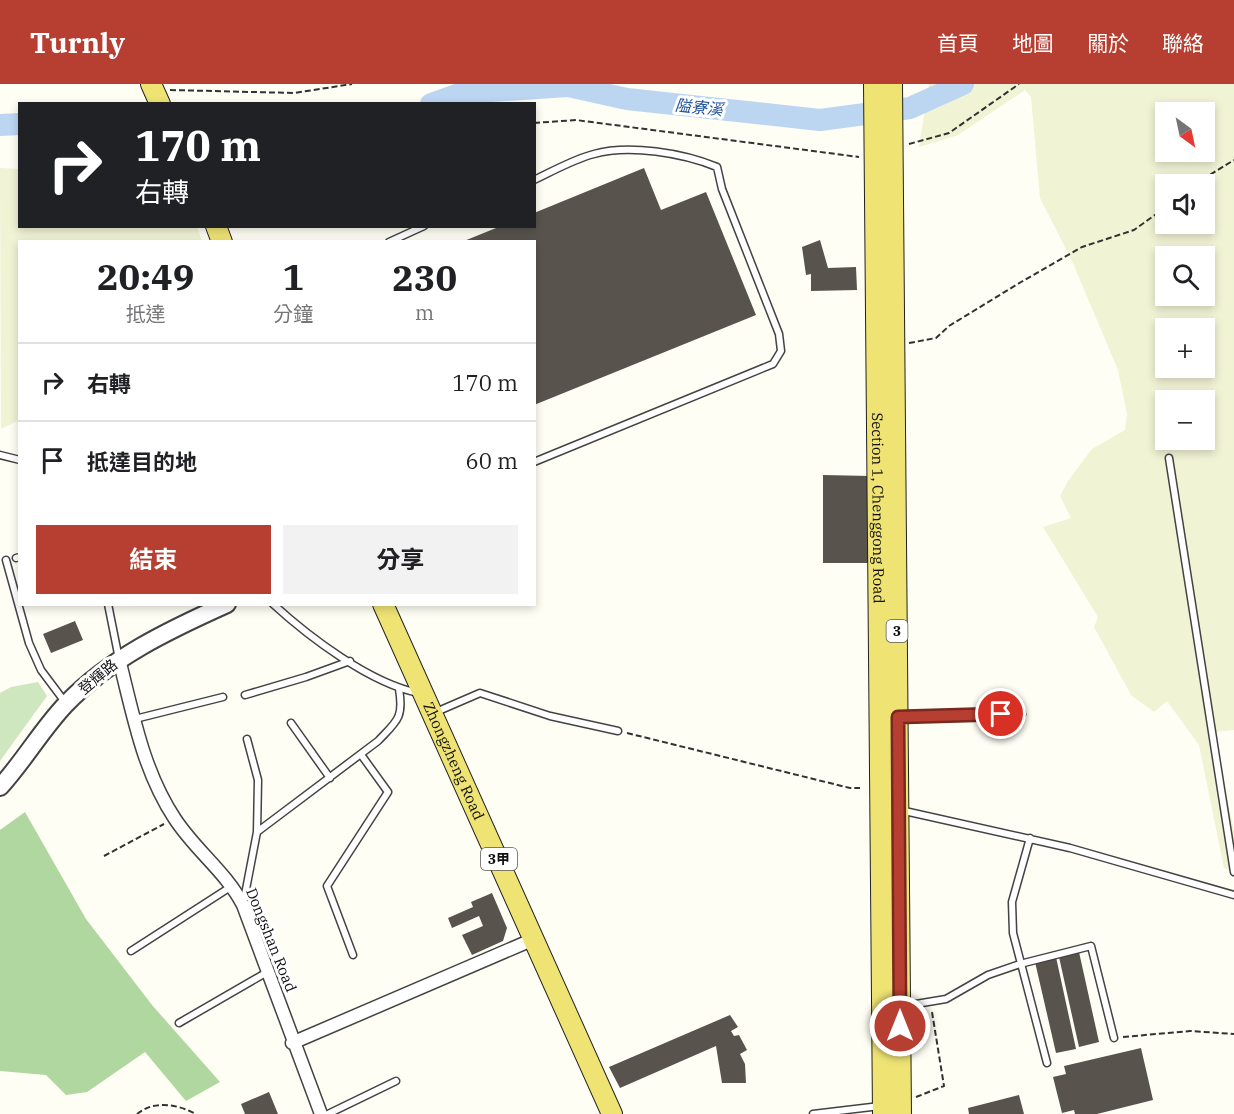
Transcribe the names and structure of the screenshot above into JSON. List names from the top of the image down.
{
  "streets": {
    "main road": [
      "Section 1, Chenggong Road",
      "3",
      "Zhongzheng Road",
      "3甲"
    ],
    "street": ["登輝路", "Dongshan Road"]
  },
  "crossings": [
    ["登輝路", "Dongshan Road"]
  ],
  "water": ["隘寮溪"],
  "north": "bottom right",
  "page": {
    "header": "Turnly",
    "nav": [
      "首頁",
      "地圖",
      "關於",
      "聯絡"
    ],
    "map_buttons": ["+", "−"],
    "turn": ["170 m", "右轉"],
    "eta": [
      "20:49",
      "抵達",
      "1",
      "分鐘",
      "230",
      "m"
    ],
    "list": [
      {
        "name": "右轉",
        "value": "170 m"
      },
      {
        "name": "抵達目的地",
        "value": "60 m"
      }
    ],
    "buttons": ["結束", "分享"]
  }
}
